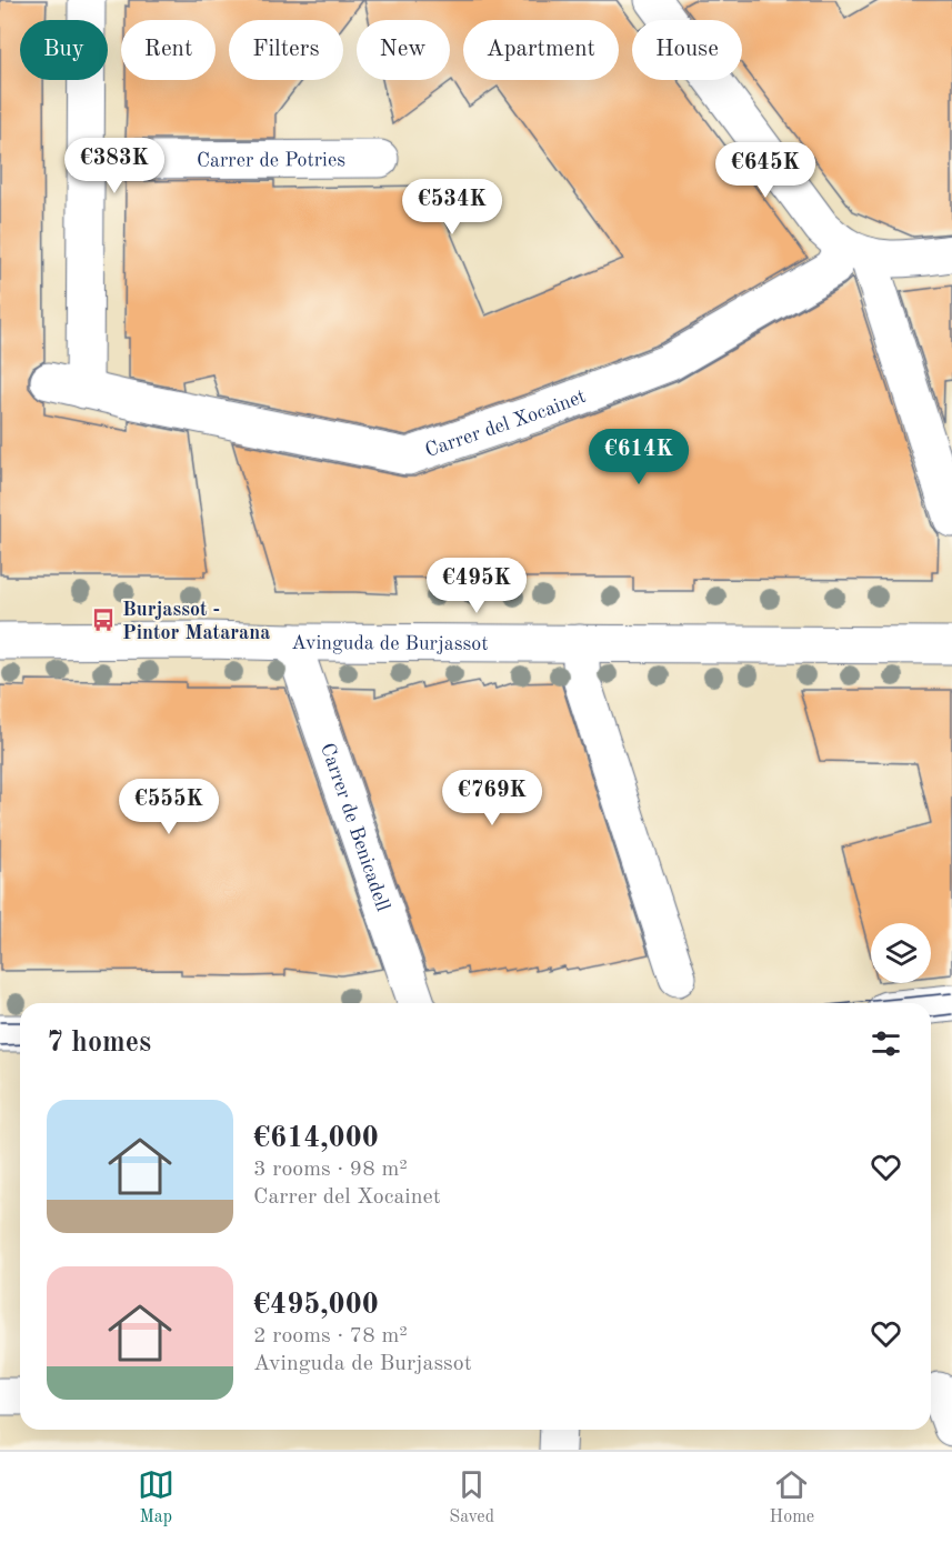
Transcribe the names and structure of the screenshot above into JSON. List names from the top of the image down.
{
  "streets": {
    "street": [
      "Carrer de Potries",
      "Carrer del Xocainet",
      "Avinguda de Burjassot",
      "Carrer de Benicadell"
    ]
  },
  "crossings": [
    ["Avinguda de Burjassot", "Carrer de Benicadell"]
  ],
  "places": {
    "bus stop": ["Burjassot - Pintor Matarana"]
  },
  "page": {
    "chip": [
      "Buy",
      "Rent",
      "Filters",
      "New",
      "Apartment",
      "House"
    ],
    "price": [
      "€383K",
      "€645K",
      "€534K",
      "€614K",
      "€495K",
      "€769K",
      "€555K"
    ],
    "heading": "7 homes",
    "list": [
      {
        "name": "€614,000",
        "note": "3 rooms · 98 m² · Carrer del Xocainet"
      },
      {
        "name": "€495,000",
        "note": "2 rooms · 78 m² · Avinguda de Burjassot"
      }
    ],
    "tabs": ["Map", "Saved", "Home"]
  }
}
